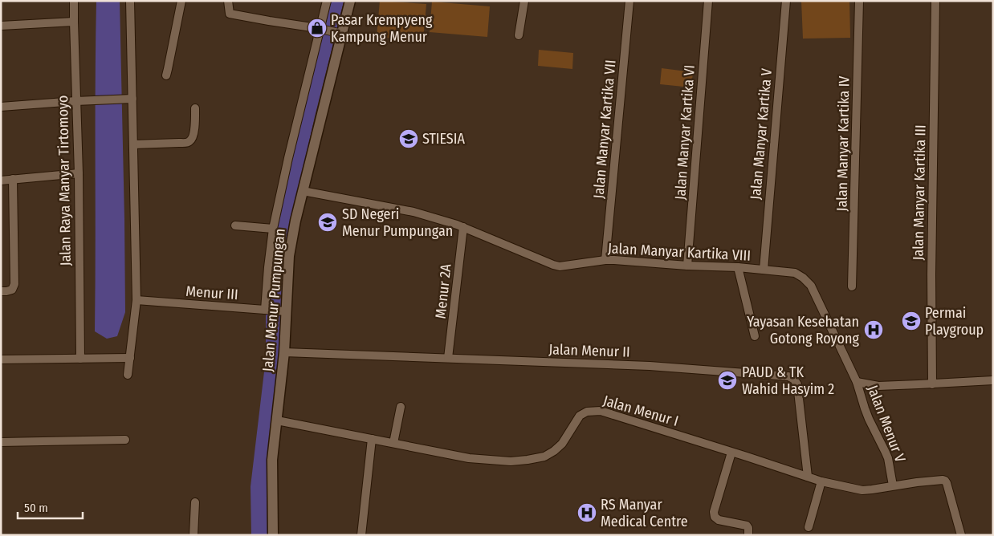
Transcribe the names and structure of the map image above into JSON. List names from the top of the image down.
{
  "streets": {
    "street": [
      "Jalan Manyar Kartika VII",
      "Jalan Manyar Kartika VI",
      "Jalan Manyar Kartika V",
      "Jalan Manyar Kartika IV",
      "Jalan Raya Manyar Tirtomoyo",
      "Jalan Manyar Kartika III",
      "Jalan Manyar Kartika VIII",
      "Menur 2A",
      "Menur III",
      "Jalan Menur Pumpungan",
      "Jalan Menur II",
      "Jalan Menur I",
      "Jalan Menur V"
    ]
  },
  "crossings": [
    ["Jalan Manyar Kartika VII", "Jalan Manyar Kartika VIII"],
    ["Jalan Manyar Kartika VI", "Jalan Manyar Kartika VIII"],
    ["Jalan Manyar Kartika V", "Jalan Manyar Kartika VIII"],
    ["Jalan Manyar Kartika VIII", "Menur 2A"],
    ["Jalan Manyar Kartika VIII", "Jalan Menur Pumpungan"],
    ["Jalan Manyar Kartika VIII", "Jalan Menur V"],
    ["Menur 2A", "Jalan Menur II"],
    ["Menur III", "Jalan Menur Pumpungan"],
    ["Jalan Menur Pumpungan", "Jalan Menur II"],
    ["Jalan Menur Pumpungan", "Jalan Menur I"],
    ["Jalan Menur II", "Jalan Menur I"],
    ["Jalan Menur I", "Jalan Menur V"]
  ],
  "places": {
    "shop": ["Pasar Krempyeng Kampung Menur"],
    "school or university": [
      "STIESIA",
      "SD Negeri Menur Pumpungan",
      "Permai Playgroup",
      "PAUD & TK Wahid Hasyim 2"
    ],
    "hospital": ["Yayasan Kesehatan Gotong Royong", "RS Manyar Medical Centre"]
  },
  "scale_bar": "50 m"
}
